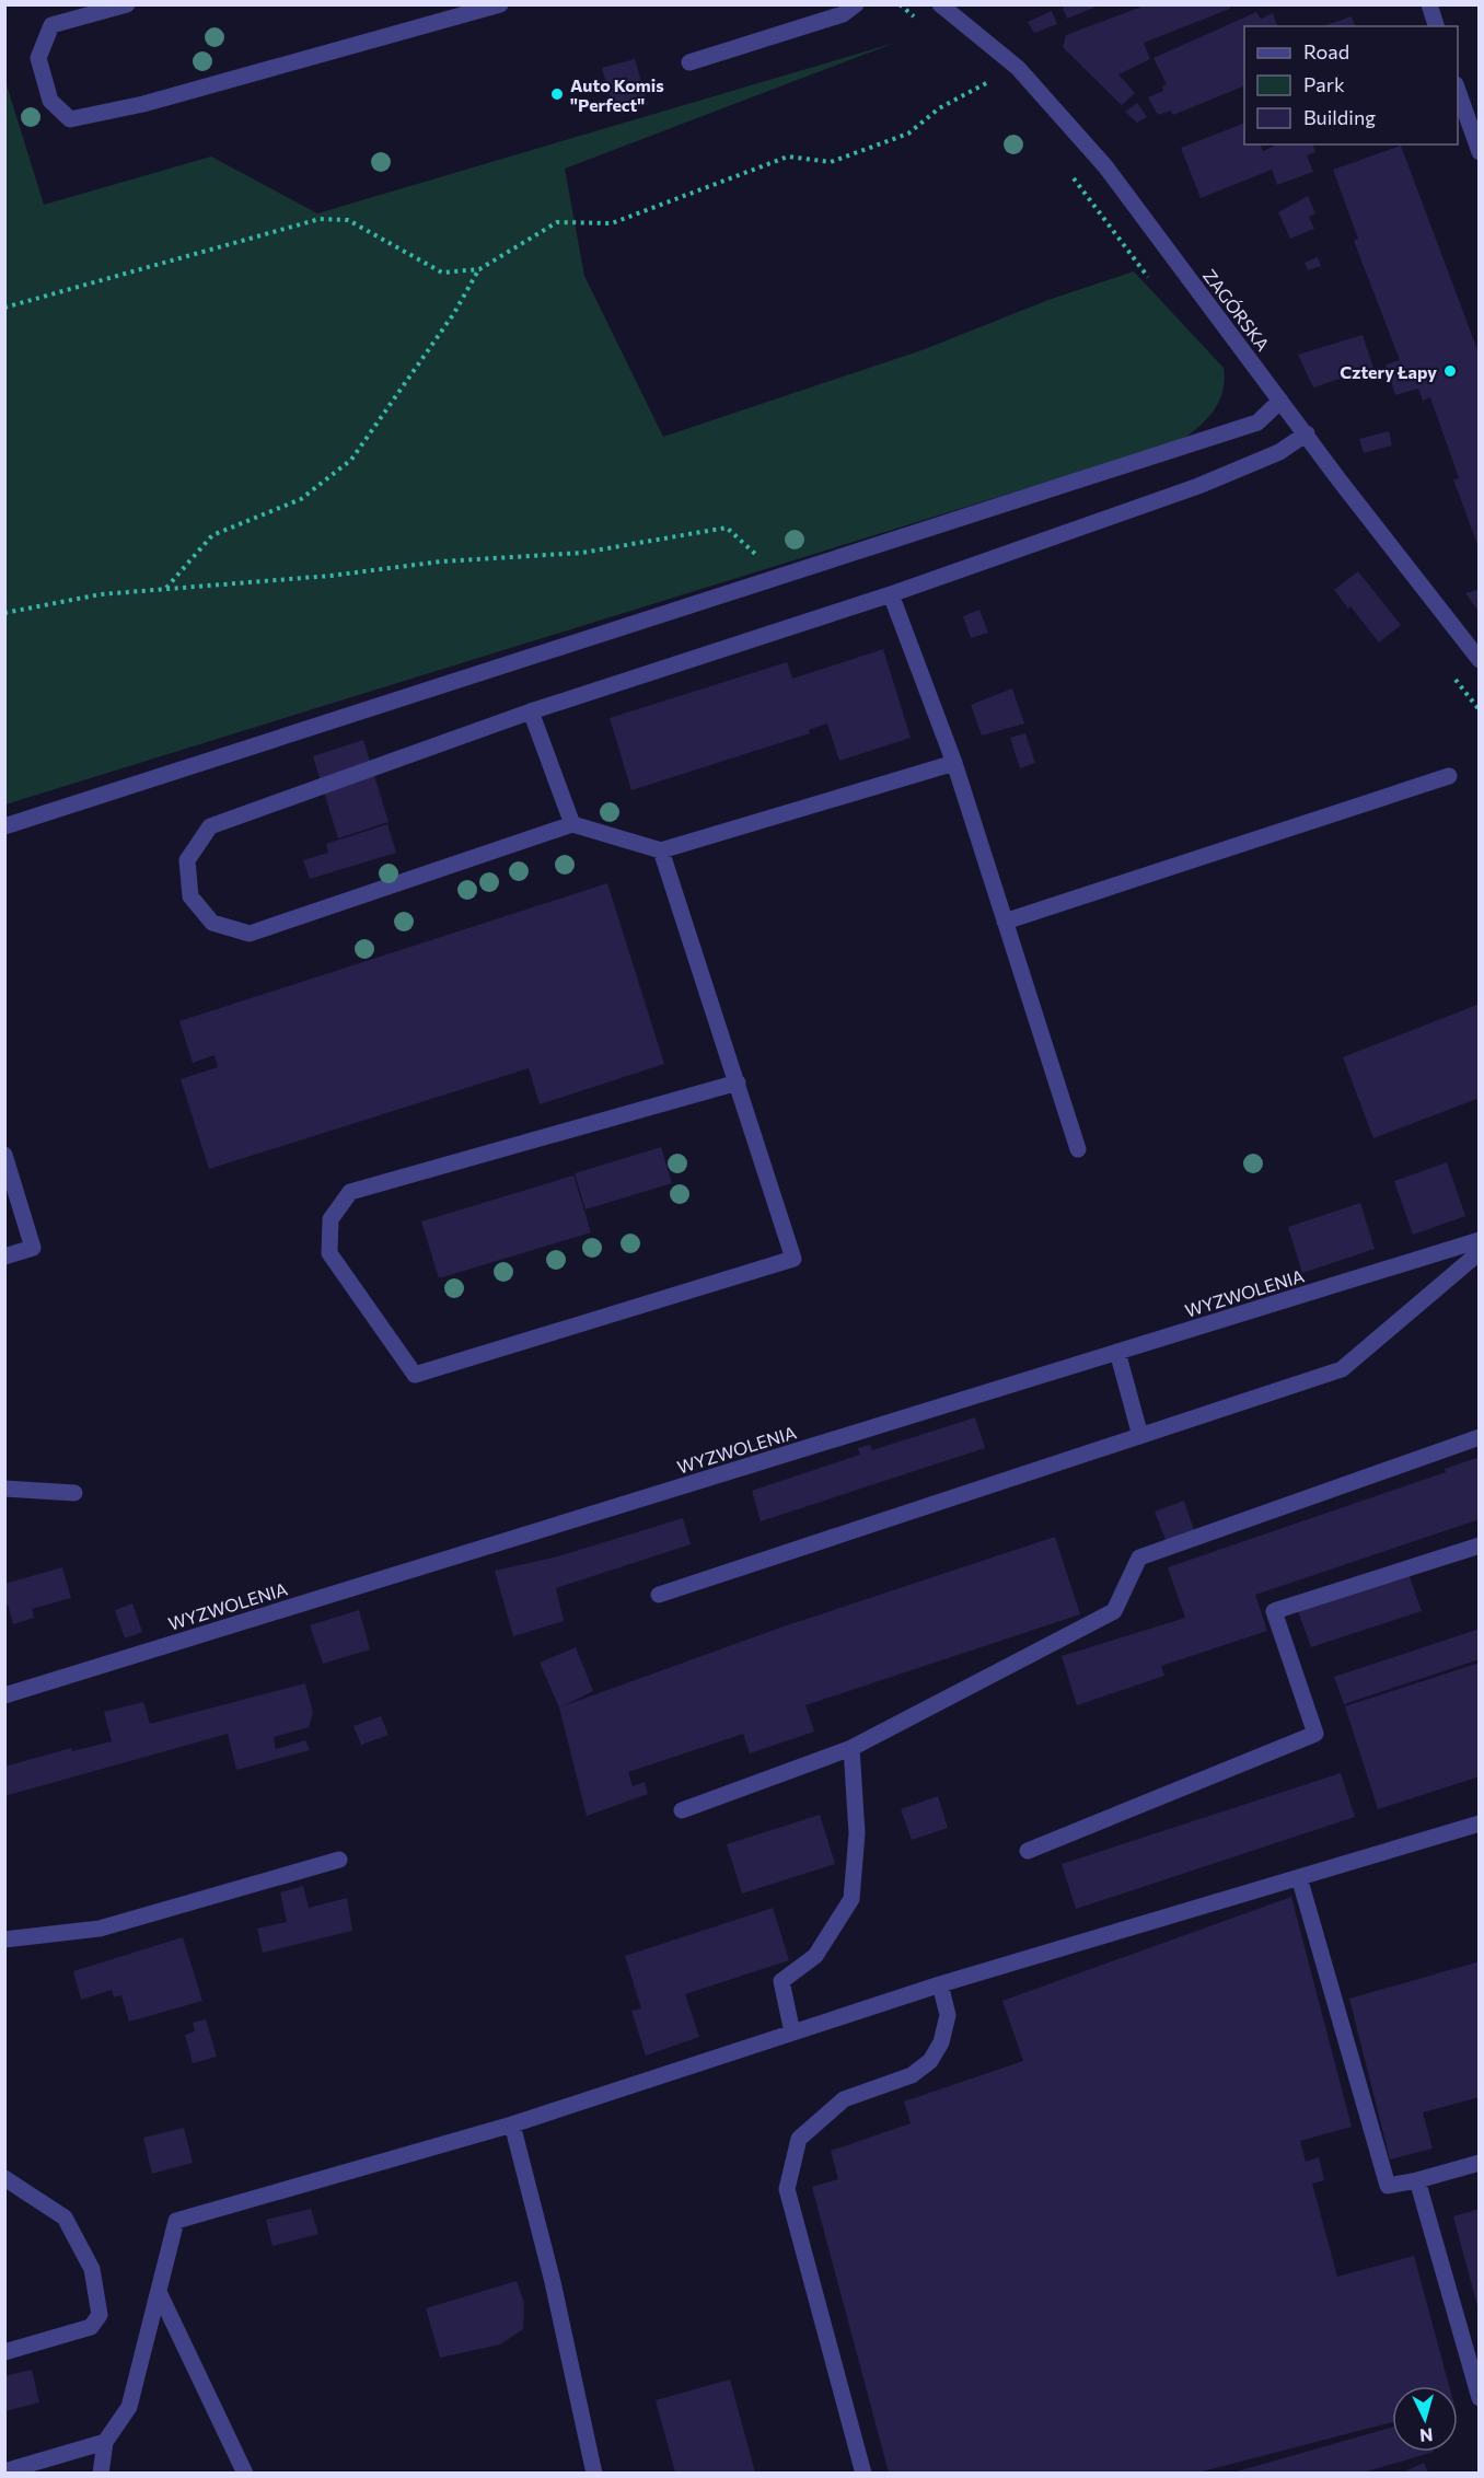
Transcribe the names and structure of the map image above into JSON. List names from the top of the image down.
{
  "streets": {
    "street": ["ZAGÓRSKA", "WYZWOLENIA"]
  },
  "places": ["Auto Komis \"Perfect\"", "Cztery Łapy"],
  "legend": ["Road", "Park", "Building"],
  "north": "bottom"
}
